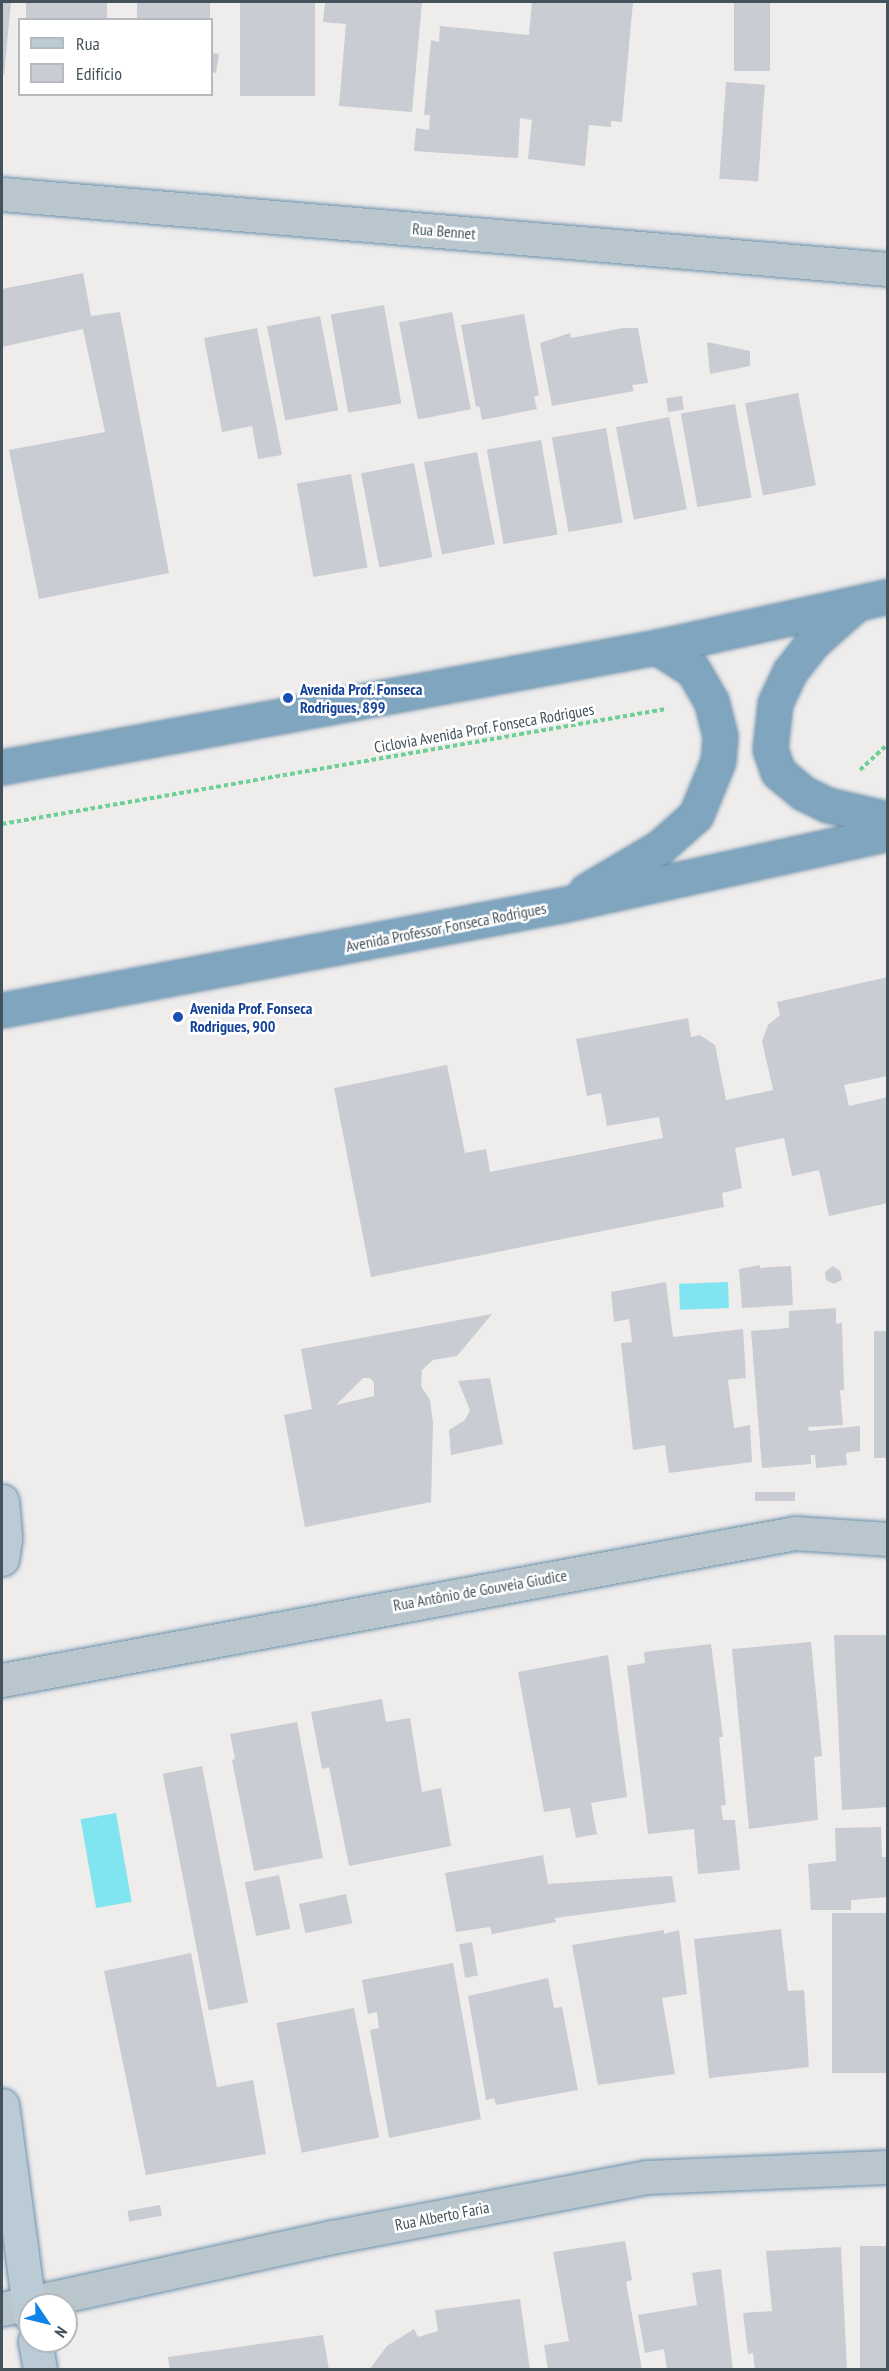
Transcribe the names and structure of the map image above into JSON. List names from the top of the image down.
{
  "streets": {
    "highway": ["Avenida Professor Fonseca Rodrigues"],
    "street": ["Rua Bennet", "Rua Antônio de Gouveia Giudice", "Rua Alberto Faria"],
    "path": ["Ciclovia Avenida Prof. Fonseca Rodrigues"]
  },
  "places": ["Avenida Prof. Fonseca Rodrigues, 899", "Avenida Prof. Fonseca Rodrigues, 900"],
  "legend": ["Rua", "Edifício"],
  "north": "bottom right"
}
